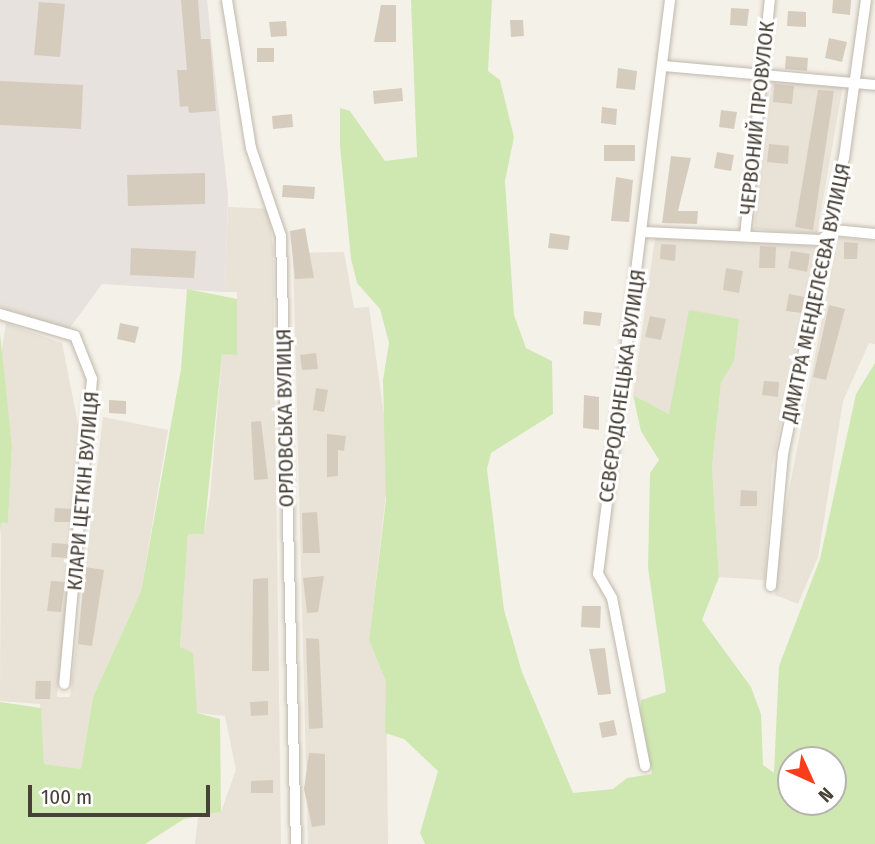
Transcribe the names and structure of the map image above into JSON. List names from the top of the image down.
{
  "streets": {
    "street": [
      "ЧЕРВОНИЙ ПРОВУЛОК",
      "ДМИТРА МЕНДЕЛЄЄВА ВУЛИЦЯ",
      "СЄВЄРОДОНЕЦЬКА ВУЛИЦЯ",
      "ОРЛОВСЬКА ВУЛИЦЯ",
      "КЛАРИ ЦЕТКІН ВУЛИЦЯ"
    ]
  },
  "scale_bar": "100 m",
  "north": "bottom right"
}
